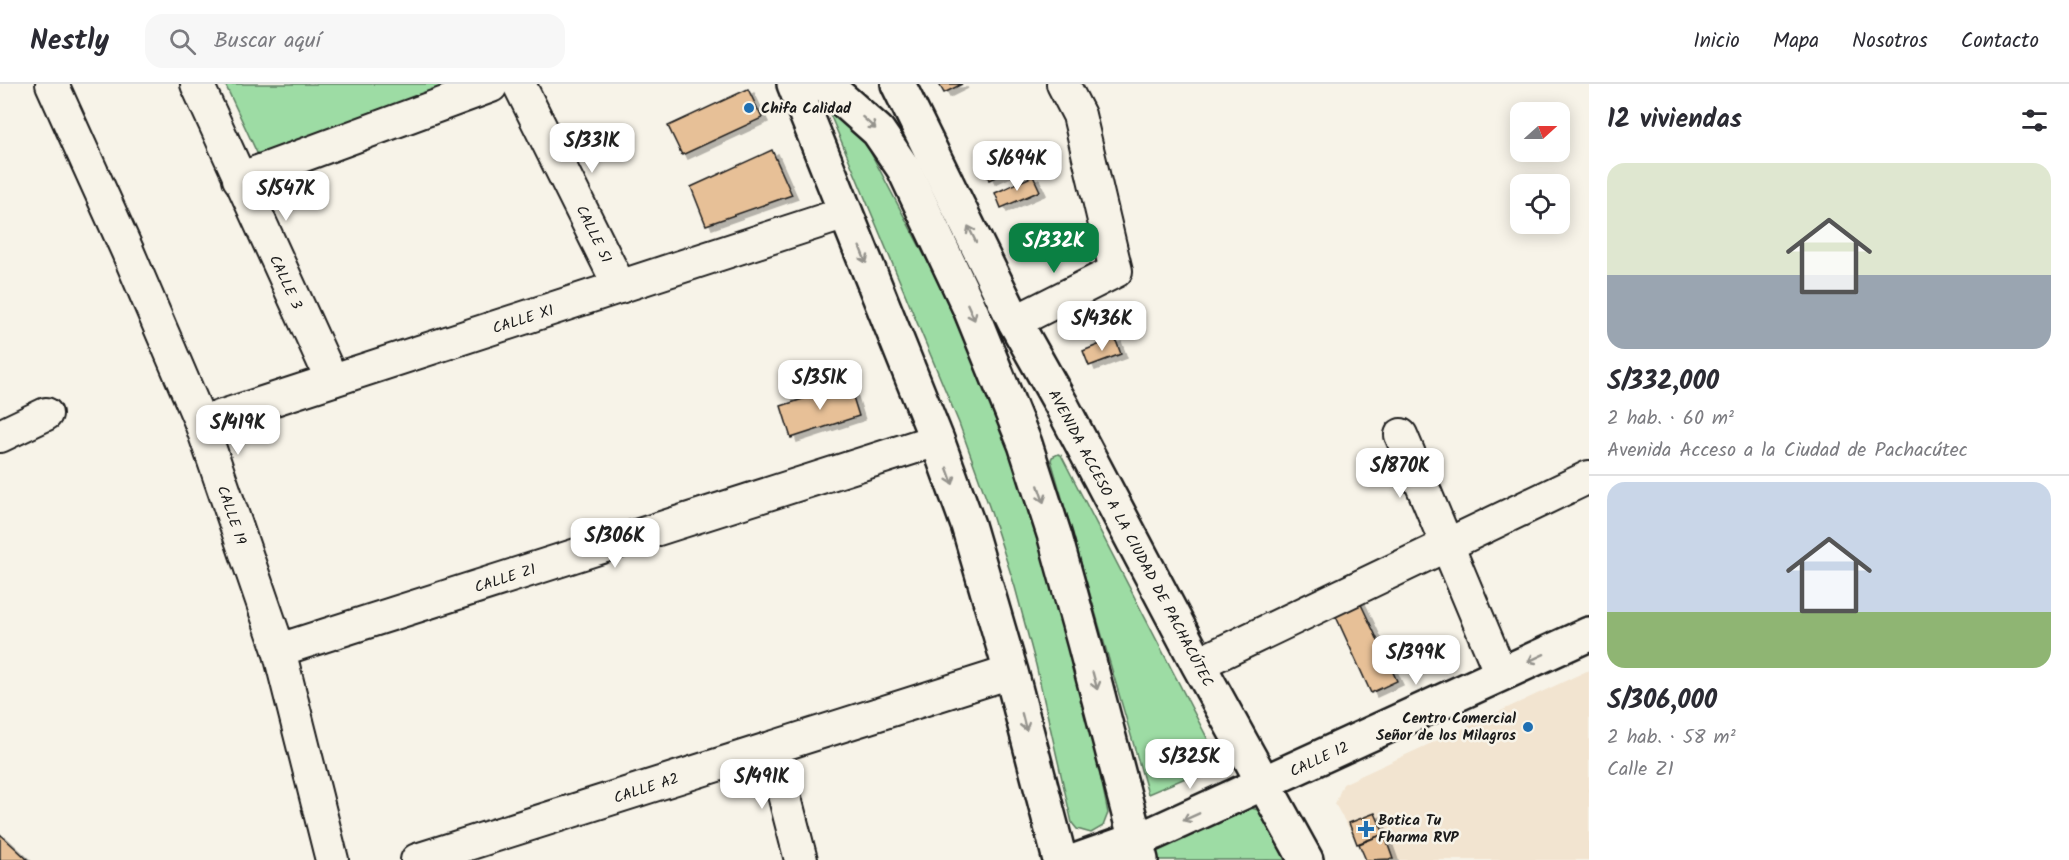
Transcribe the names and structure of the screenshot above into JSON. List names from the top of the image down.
{
  "streets": {
    "main road": ["AVENIDA ACCESO A LA CIUDAD DE PACHACÚTEC", "CALLE 12"],
    "street": [
      "CALLE 51",
      "CALLE 3",
      "CALLE X1",
      "CALLE 19",
      "CALLE Z1",
      "CALLE A2"
    ]
  },
  "crossings": [
    ["CALLE 51", "CALLE X1"],
    ["CALLE 3", "CALLE X1"],
    ["CALLE X1", "CALLE 19"],
    ["CALLE 19", "CALLE Z1"],
    ["AVENIDA ACCESO A LA CIUDAD DE PACHACÚTEC", "CALLE 12"]
  ],
  "one_way": ["CALLE 12"],
  "places": {
    "other": ["Chifa Calidad", "Centro Comercial Señor de los Milagros"],
    "health": ["Botica Tu Fharma RVP"]
  },
  "north": "right",
  "page": {
    "header": "Nestly",
    "search": "Buscar aquí",
    "nav": [
      "Inicio",
      "Mapa",
      "Nosotros",
      "Contacto"
    ],
    "heading": "12 viviendas",
    "price": [
      "S/331K",
      "S/694K",
      "S/547K",
      "S/332K",
      "S/436K",
      "S/351K",
      "S/419K",
      "S/870K",
      "S/306K",
      "S/399K",
      "S/325K",
      "S/491K"
    ],
    "list": [
      {
        "name": "S/332,000",
        "note": "2 hab. · 60 m² · Avenida Acceso a la Ciudad de Pachacútec"
      },
      {
        "name": "S/306,000",
        "note": "2 hab. · 58 m² · Calle Z1"
      }
    ]
  }
}
